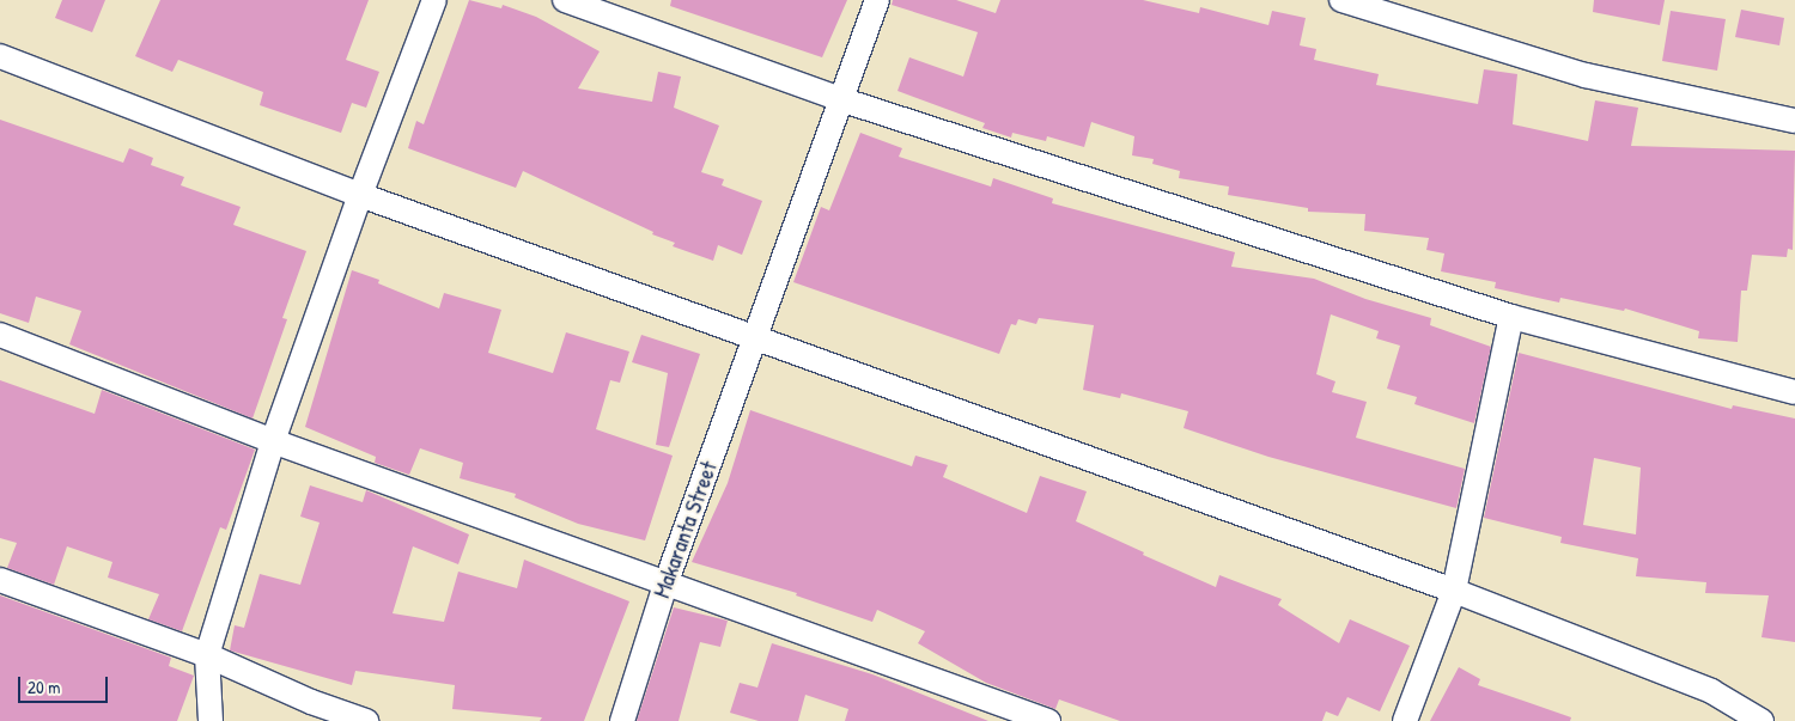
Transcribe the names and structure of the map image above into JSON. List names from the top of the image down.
{
  "streets": {
    "street": ["Makaranta Street"]
  },
  "scale_bar": "20 m"
}
